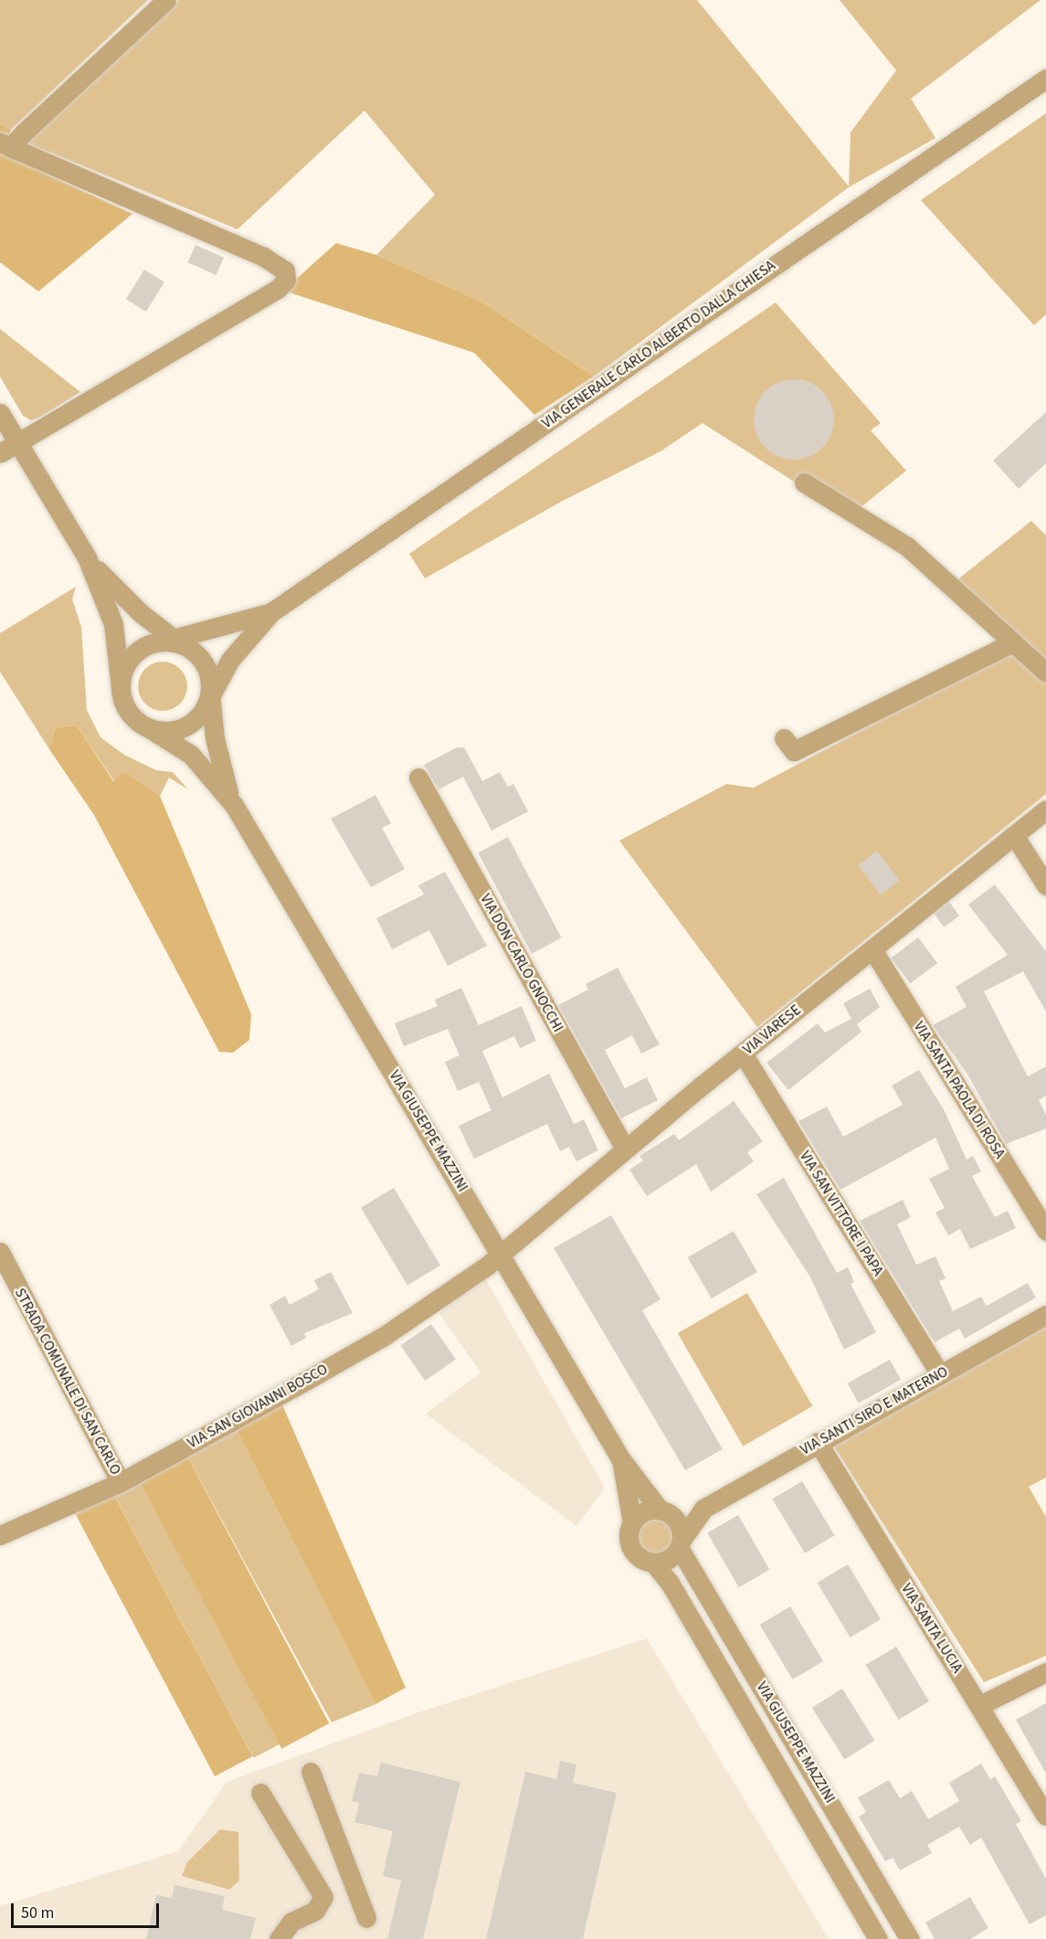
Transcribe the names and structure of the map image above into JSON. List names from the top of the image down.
{
  "streets": {
    "street": [
      "VIA GENERALE CARLO ALBERTO DALLA CHIESA",
      "VIA DON CARLO GNOCCHI",
      "VIA VARESE",
      "VIA SANTA PAOLA DI ROSA",
      "VIA GIUSEPPE MAZZINI",
      "VIA SAN VITTORE I PAPA",
      "STRADA COMUNALE DI SAN CARLO",
      "VIA SAN GIOVANNI BOSCO",
      "VIA SANTI SIRO E MATERNO",
      "VIA SANTA LUCIA"
    ]
  },
  "crossings": [
    ["VIA GENERALE CARLO ALBERTO DALLA CHIESA", "VIA GIUSEPPE MAZZINI"],
    ["VIA DON CARLO GNOCCHI", "VIA VARESE"],
    ["VIA VARESE", "VIA SANTA PAOLA DI ROSA"],
    ["VIA VARESE", "VIA GIUSEPPE MAZZINI"],
    ["VIA VARESE", "VIA SAN VITTORE I PAPA"],
    ["VIA VARESE", "VIA SAN GIOVANNI BOSCO"],
    ["VIA GIUSEPPE MAZZINI", "VIA SAN GIOVANNI BOSCO"],
    ["VIA GIUSEPPE MAZZINI", "VIA SANTI SIRO E MATERNO"],
    ["VIA SAN VITTORE I PAPA", "VIA SANTI SIRO E MATERNO"],
    ["STRADA COMUNALE DI SAN CARLO", "VIA SAN GIOVANNI BOSCO"],
    ["VIA SANTI SIRO E MATERNO", "VIA SANTA LUCIA"]
  ],
  "scale_bar": "50 m"
}
